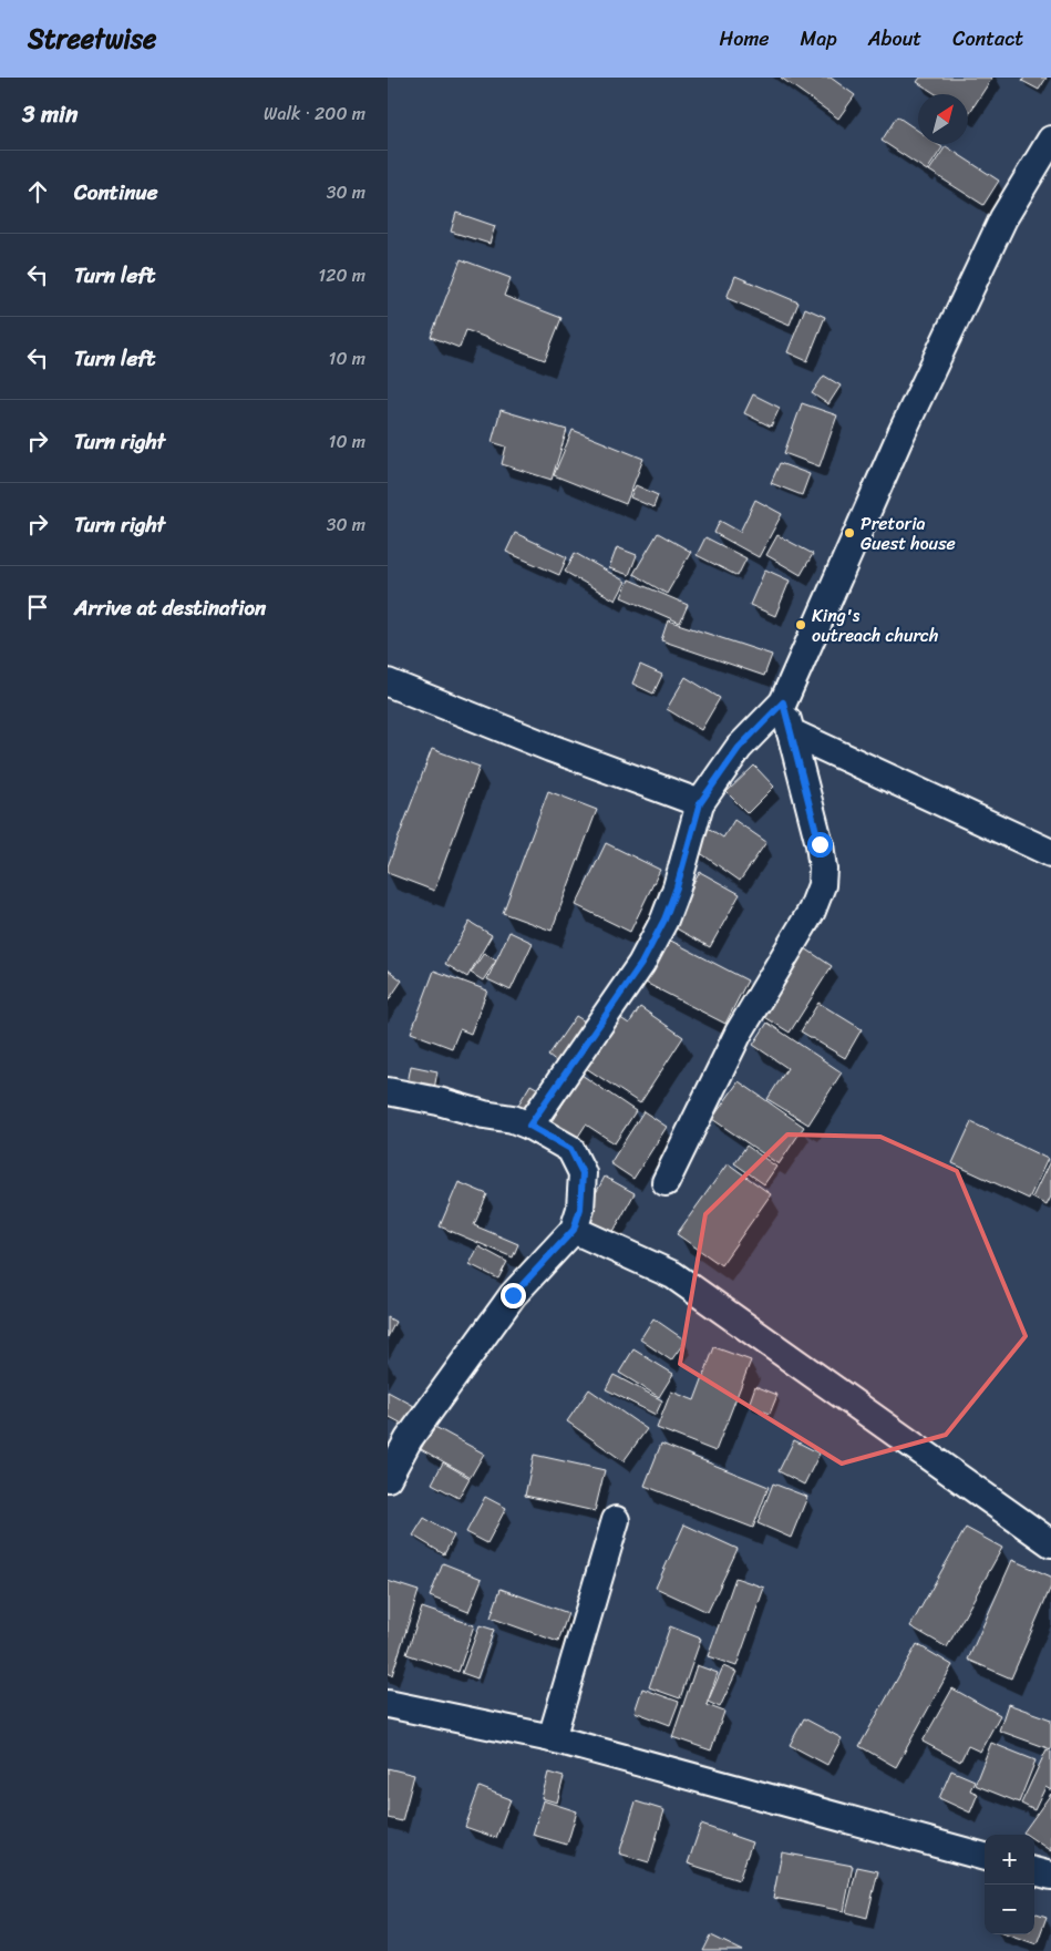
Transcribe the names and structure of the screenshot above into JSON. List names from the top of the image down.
{
  "places": ["Pretoria Guest house", "King's outreach church"],
  "north": "top right",
  "page": {
    "header": "Streetwise",
    "nav": [
      "Home",
      "Map",
      "About",
      "Contact"
    ],
    "heading": ["3 min", "Walk · 200 m"],
    "list": [
      ["Continue", "30 m"],
      ["Turn left", "120 m"],
      ["Turn left", "10 m"],
      ["Turn right", "10 m"],
      ["Turn right", "30 m"],
      "Arrive at destination"
    ],
    "map_buttons": ["+", "−"]
  }
}
